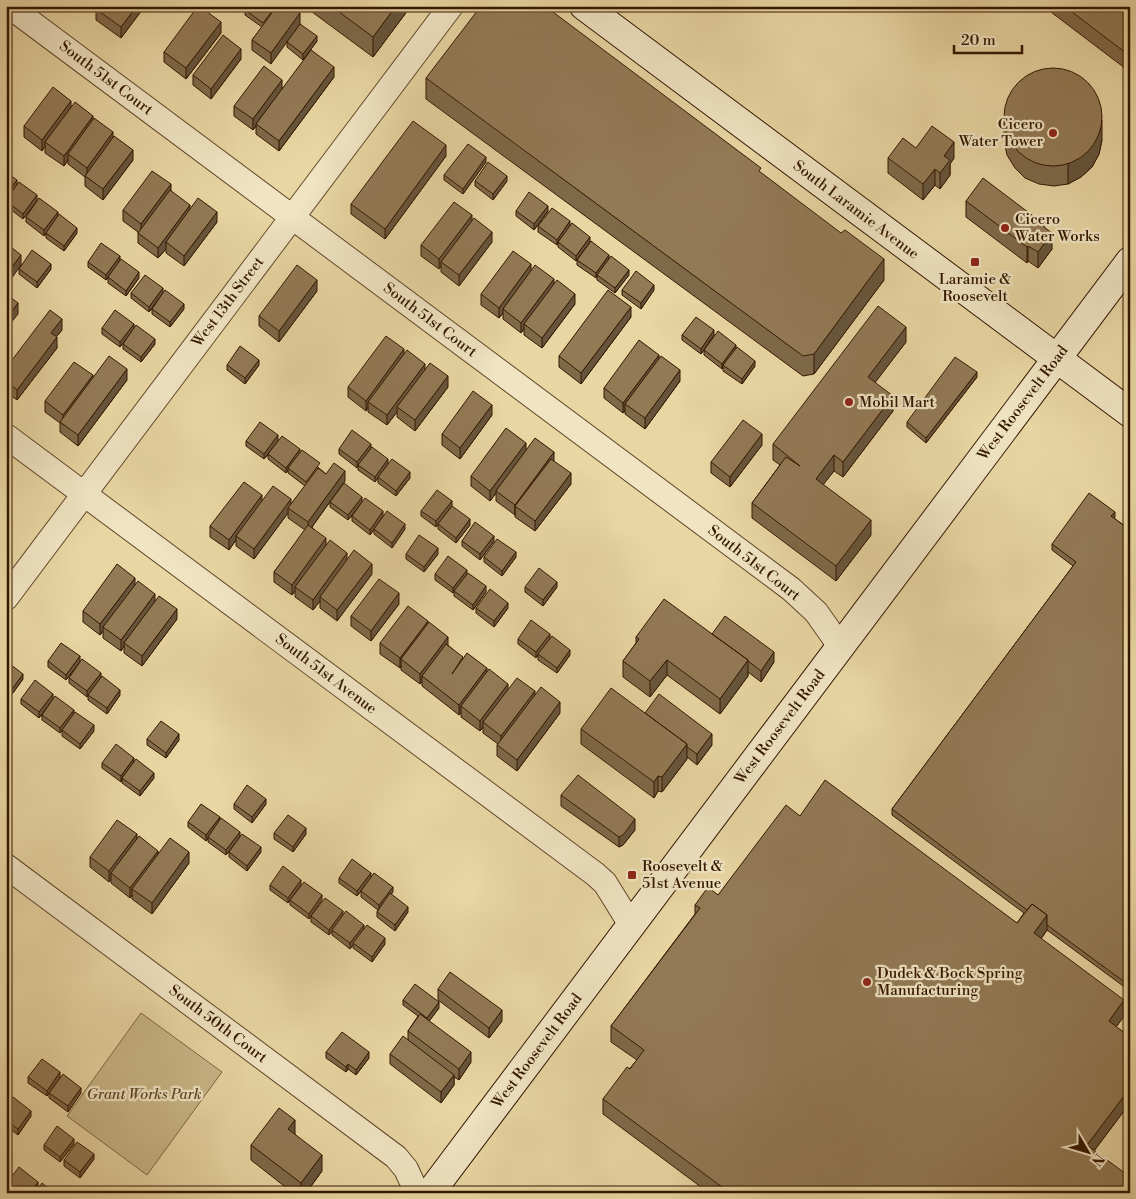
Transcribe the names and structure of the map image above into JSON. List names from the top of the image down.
{
  "streets": {
    "main road": ["South Laramie Avenue", "West Roosevelt Road"],
    "street": [
      "South 51st Court",
      "West 13th Street",
      "South 51st Avenue",
      "South 50th Court"
    ]
  },
  "crossings": [
    ["South 51st Court", "West 13th Street"],
    ["South 51st Court", "West Roosevelt Road"],
    ["South Laramie Avenue", "West Roosevelt Road"],
    ["West 13th Street", "South 51st Avenue"],
    ["West Roosevelt Road", "South 51st Avenue"]
  ],
  "parks": ["Grant Works Park"],
  "places": {
    "other": [
      "Cicero Water Tower",
      "Cicero Water Works",
      "Mobil Mart",
      "Dudek & Bock Spring Manufacturing"
    ],
    "transit": ["Laramie & Roosevelt", "Roosevelt & 51st Avenue"]
  },
  "scale_bar": "20 m",
  "north": "bottom right"
}
